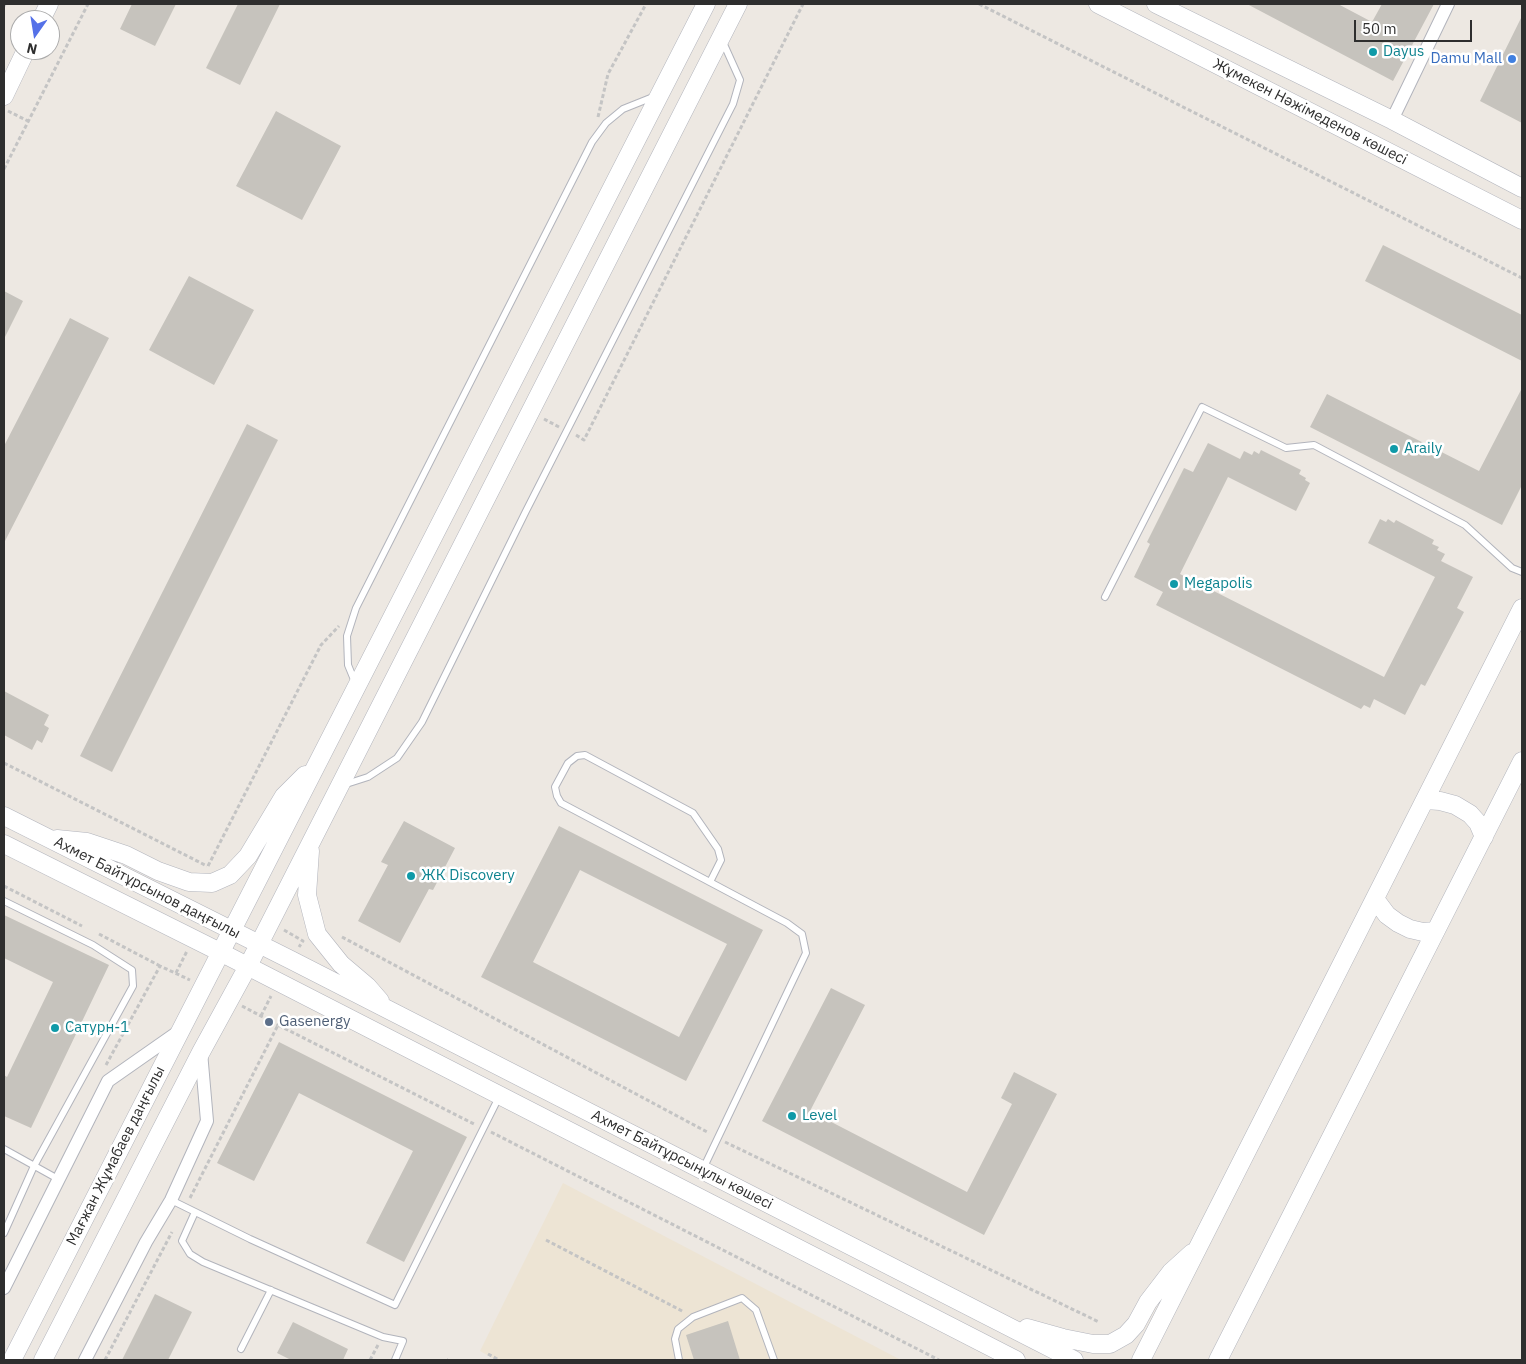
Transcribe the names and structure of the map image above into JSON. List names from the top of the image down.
{
  "streets": {
    "main road": [
      "Жұмекен Нәжімеденов көшесі",
      "Ахмет Байтұрсынов даңғылы",
      "Мағжан Жұмабаев даңғылы",
      "Ахмет Байтұрсынұлы көшесі"
    ]
  },
  "crossings": [
    ["Ахмет Байтұрсынов даңғылы", "Мағжан Жұмабаев даңғылы"],
    ["Ахмет Байтұрсынов даңғылы", "Ахмет Байтұрсынұлы көшесі"]
  ],
  "places": [
    "Dayus",
    "Damu Mall",
    "Araily",
    "Megapolis",
    "ЖК Discovery",
    "Gasenergy",
    "Сатурн-1",
    "Level"
  ],
  "scale_bar": "50 m",
  "north": "bottom"
}
